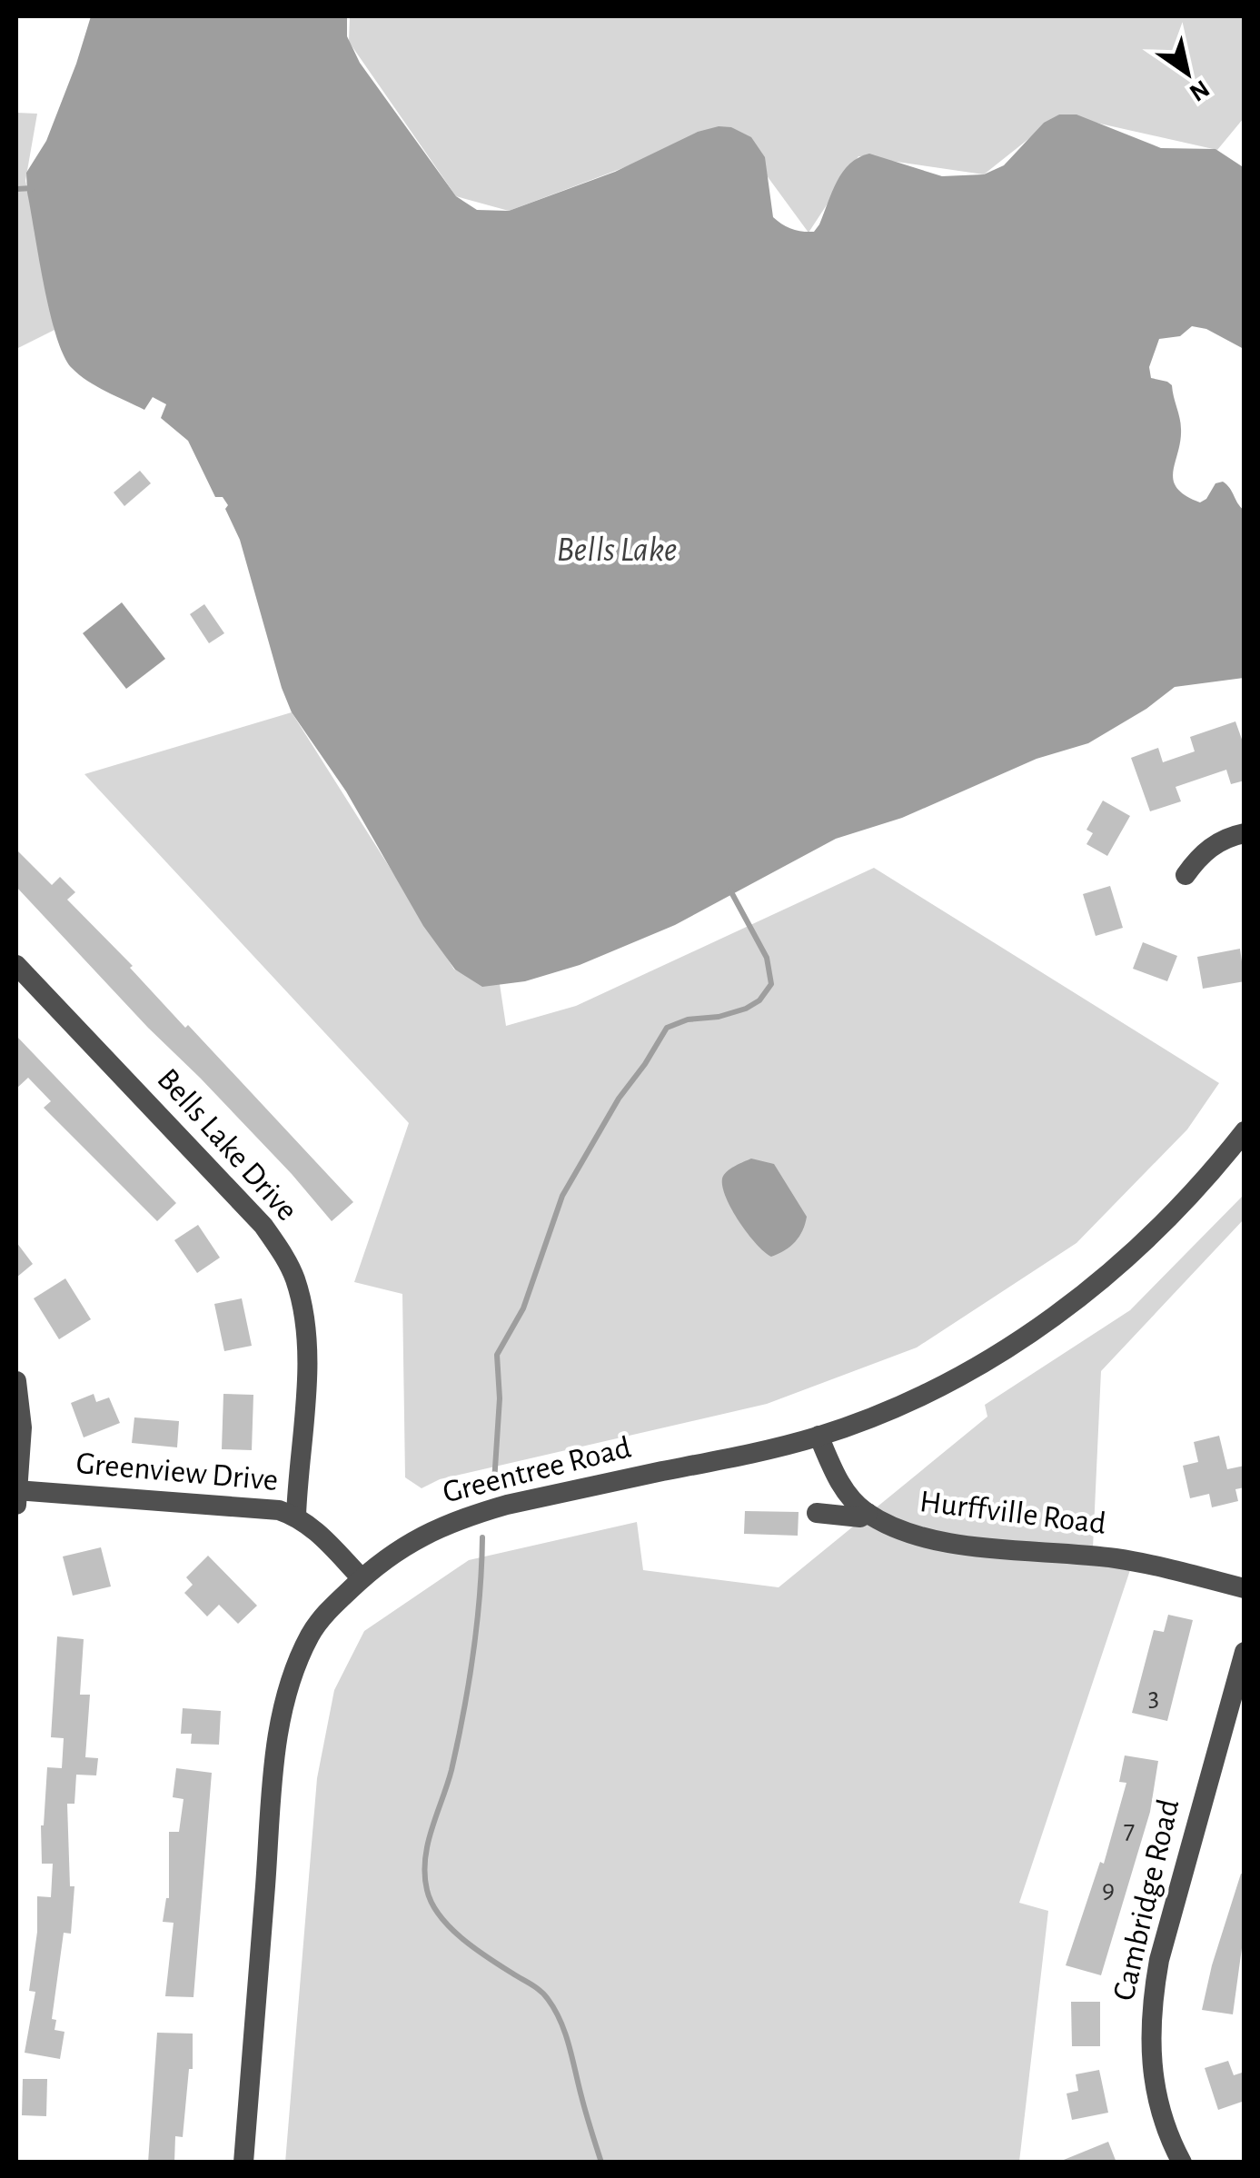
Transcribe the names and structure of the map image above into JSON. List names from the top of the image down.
{
  "streets": {
    "street": [
      "Bells Lake Drive",
      "Greentree Road",
      "Greenview Drive",
      "Hurffville Road",
      "Cambridge Road"
    ]
  },
  "crossings": [
    ["Bells Lake Drive", "Greenview Drive"],
    ["Greentree Road", "Greenview Drive"],
    ["Greentree Road", "Hurffville Road"]
  ],
  "water": ["Bells Lake"],
  "house_numbers": ["3", "7", "9"],
  "north": "bottom right"
}
